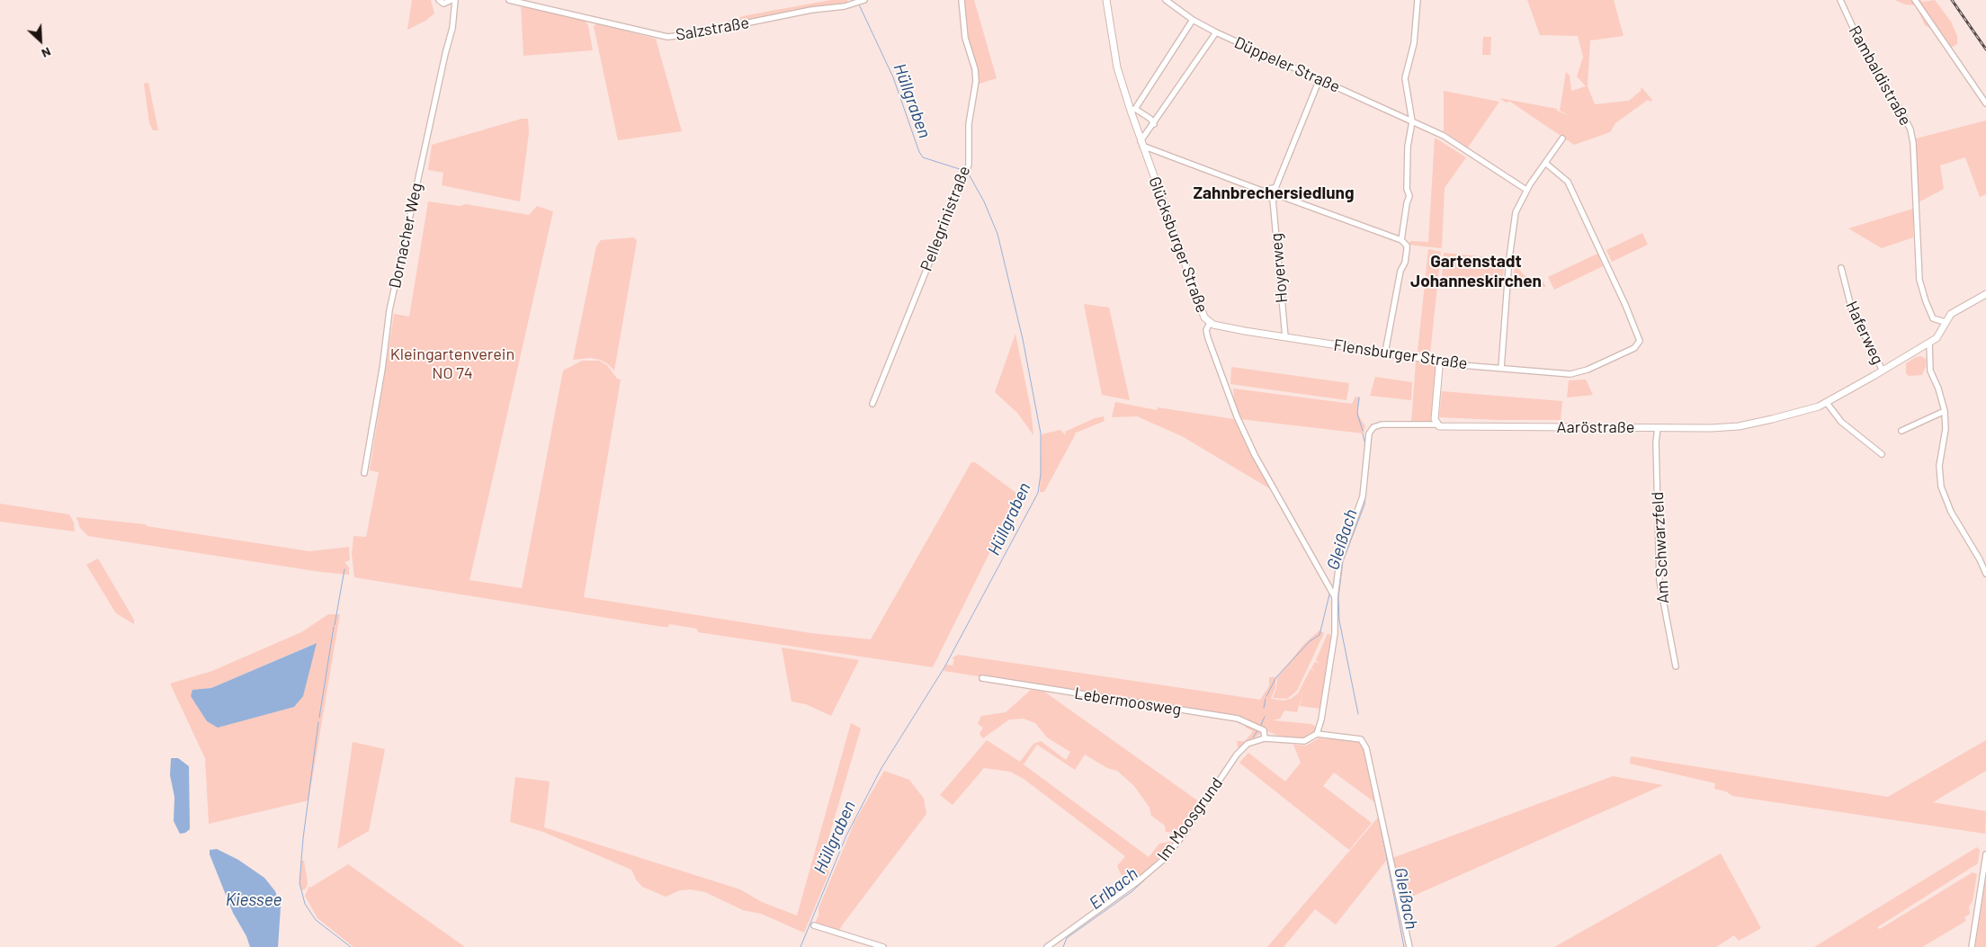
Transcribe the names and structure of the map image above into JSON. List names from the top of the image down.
{
  "streets": {
    "street": [
      "Salzstraße",
      "Düppeler Straße",
      "Rambaldistraße",
      "Pellegrinistraße",
      "Dornacher Weg",
      "Glücksburger Straße",
      "Hoyerweg",
      "Haferweg",
      "Flensburger Straße",
      "Aaröstraße",
      "Am Schwarzfeld",
      "Lebermoosweg",
      "Im Moosgrund"
    ]
  },
  "crossings": [
    ["Glücksburger Straße", "Flensburger Straße"],
    ["Glücksburger Straße", "Aaröstraße"],
    ["Hoyerweg", "Flensburger Straße"],
    ["Haferweg", "Aaröstraße"],
    ["Aaröstraße", "Am Schwarzfeld"],
    ["Lebermoosweg", "Im Moosgrund"]
  ],
  "districts": ["Zahnbrechersiedlung", "Gartenstadt Johanneskirchen"],
  "water": [
    "Hüllgraben",
    "Gleißach",
    "Erlbach",
    "Kiessee"
  ],
  "parks": ["Kleingartenverein NO 74"],
  "north": "bottom right"
}
